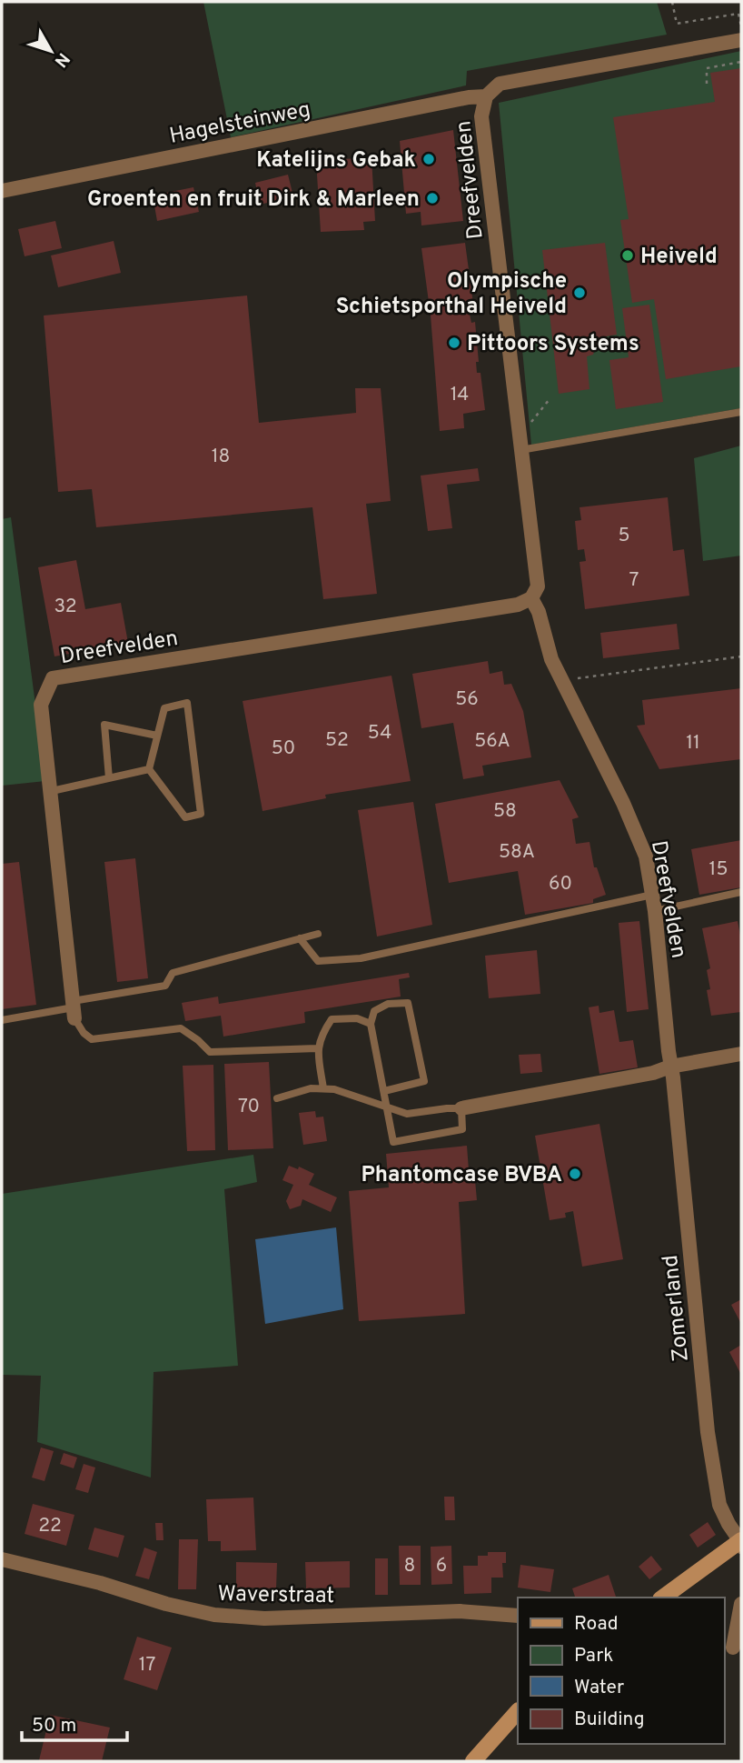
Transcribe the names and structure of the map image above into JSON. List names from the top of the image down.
{
  "streets": {
    "street": [
      "Hagelsteinweg",
      "Dreefvelden",
      "Zomerland",
      "Waverstraat"
    ]
  },
  "crossings": [
    ["Hagelsteinweg", "Dreefvelden"],
    ["Dreefvelden", "Zomerland"]
  ],
  "places": [
    "Katelijns Gebak",
    "Groenten en fruit Dirk & Marleen",
    "Heiveld",
    "Olympische Schietsporthal Heiveld",
    "Pittoors Systems",
    "Phantomcase BVBA"
  ],
  "house_numbers": [
    "14",
    "18",
    "5",
    "7",
    "32",
    "56",
    "54",
    "52",
    "56A",
    "11",
    "50",
    "58",
    "58A",
    "15",
    "60",
    "70",
    "22",
    "8",
    "6",
    "17"
  ],
  "legend": [
    "Road",
    "Park",
    "Water",
    "Building"
  ],
  "scale_bar": "50 m",
  "north": "bottom right"
}
